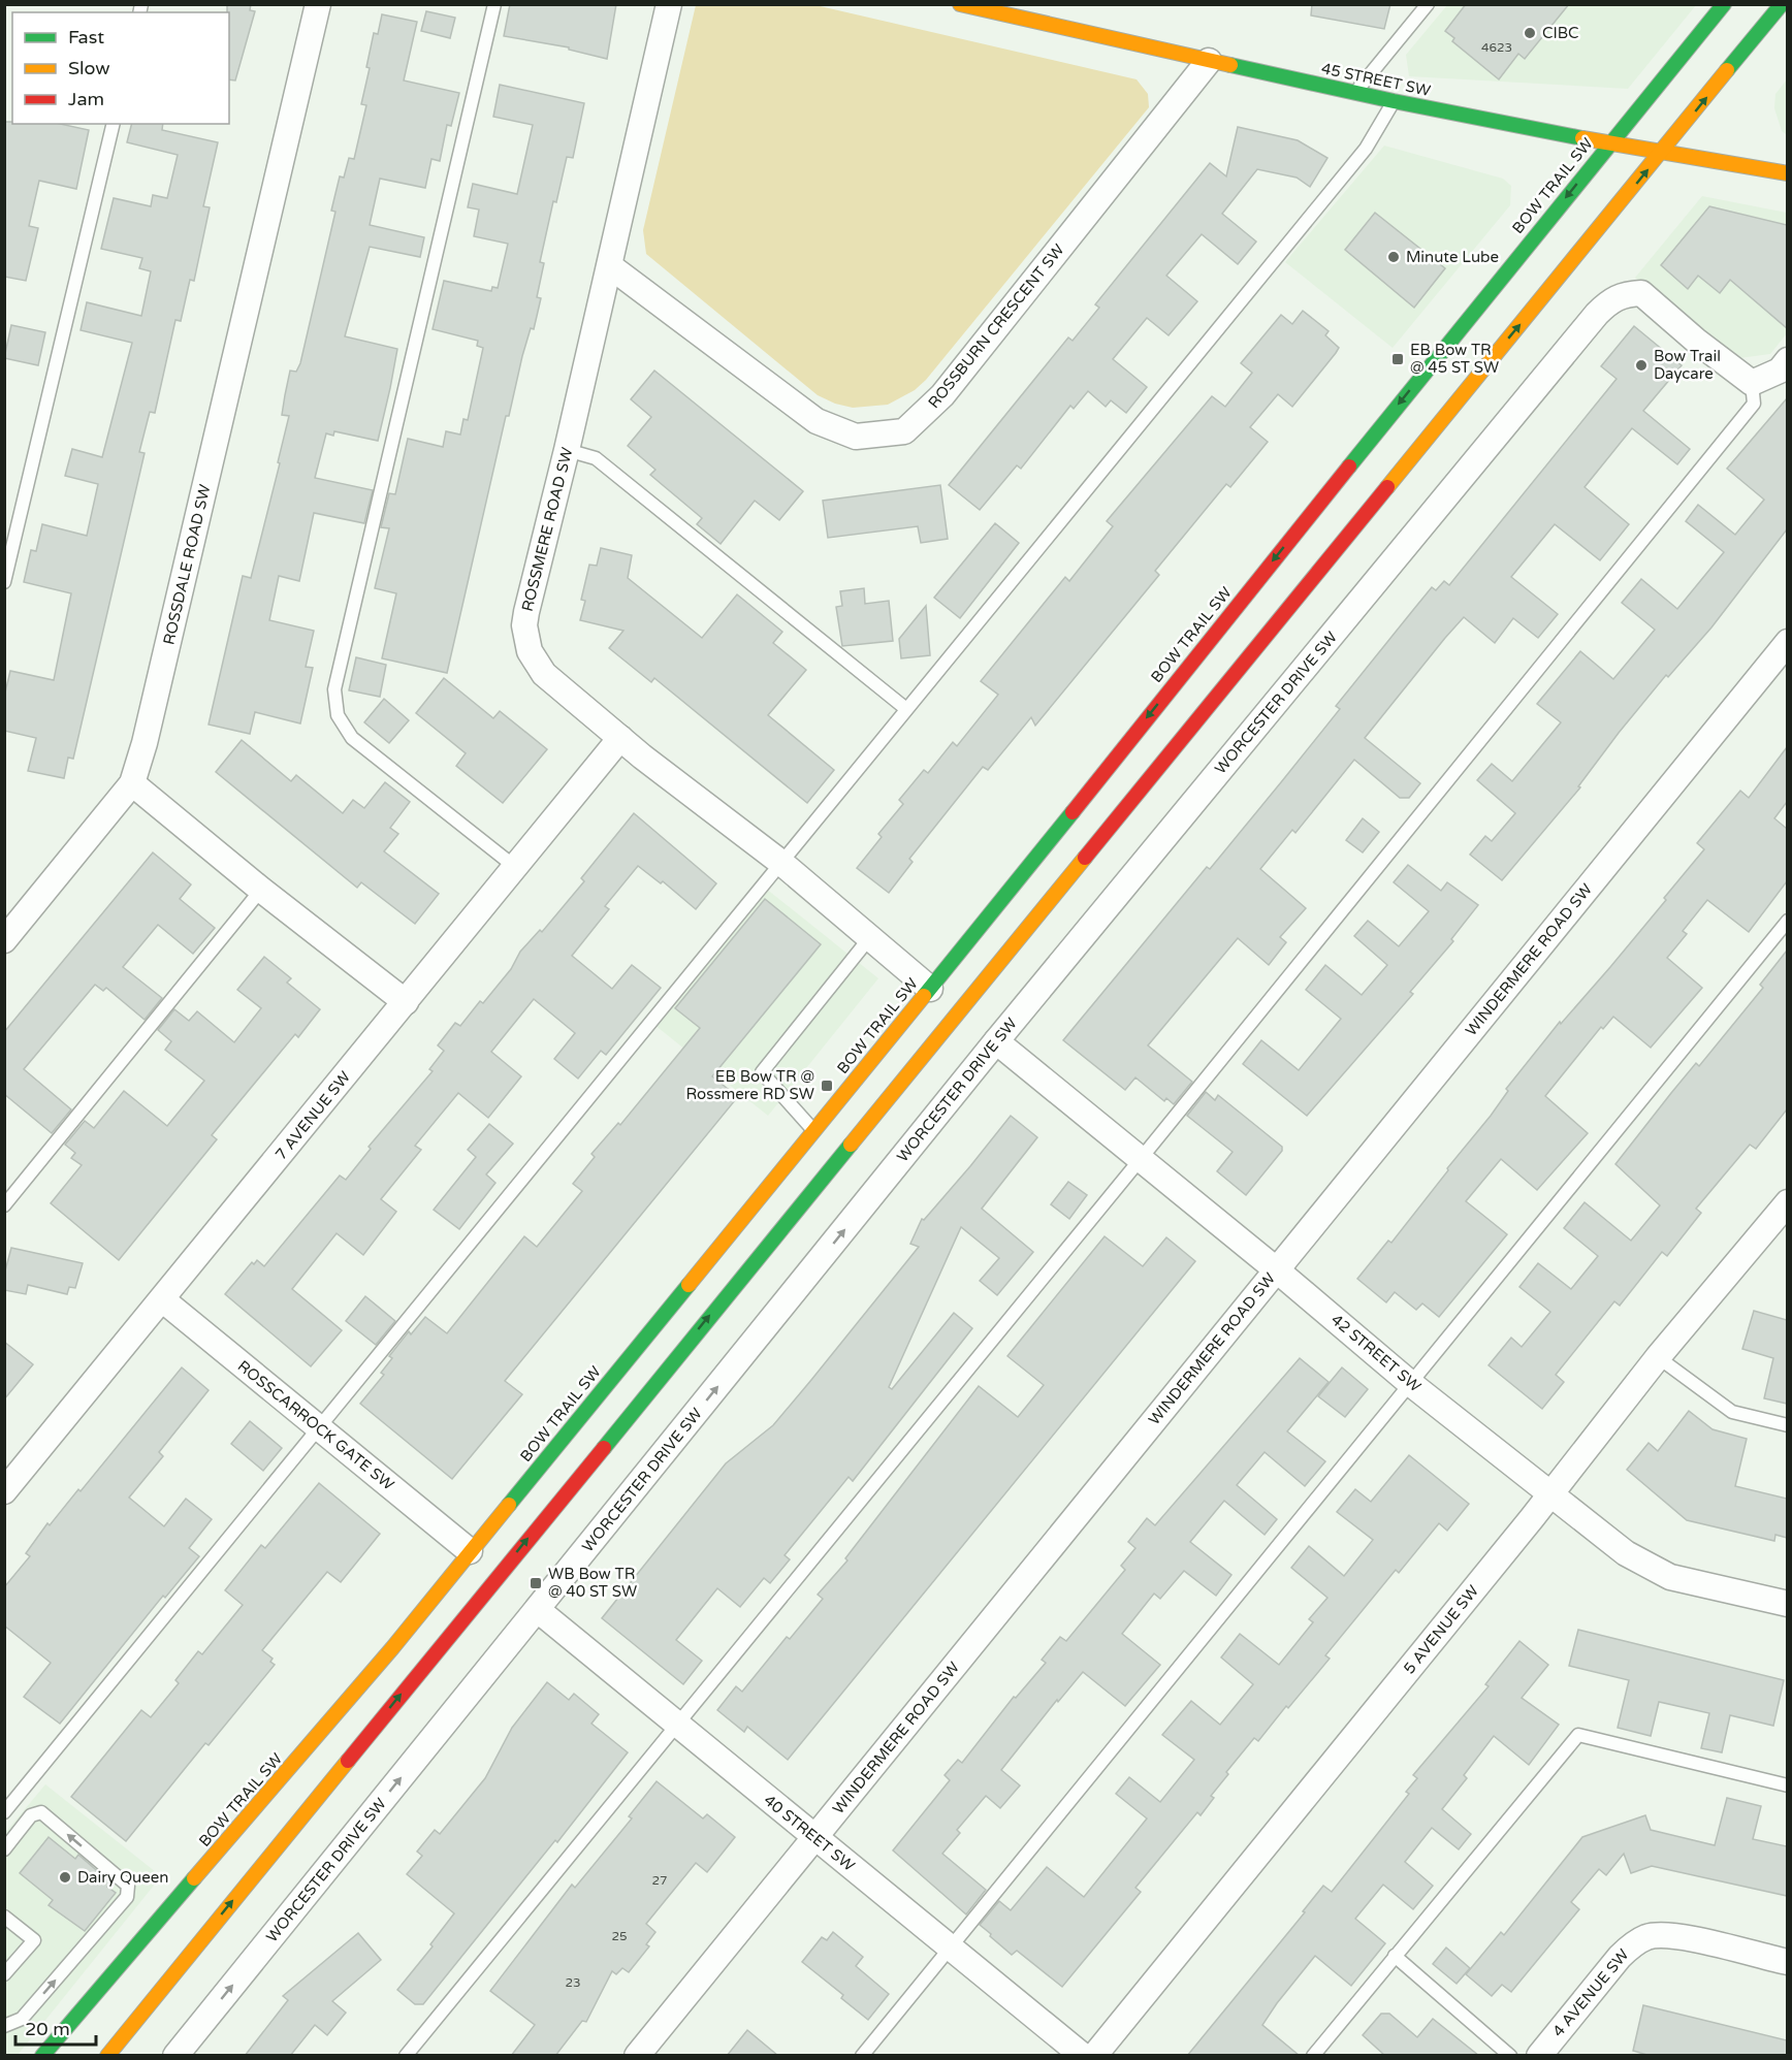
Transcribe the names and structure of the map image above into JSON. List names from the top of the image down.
{
  "streets": {
    "main road": ["45 STREET SW", "BOW TRAIL SW"],
    "street": [
      "ROSSBURN CRESCENT SW",
      "ROSSMERE ROAD SW",
      "ROSSDALE ROAD SW",
      "WORCESTER DRIVE SW",
      "WINDERMERE ROAD SW",
      "7 AVENUE SW",
      "42 STREET SW",
      "ROSSCARROCK GATE SW",
      "5 AVENUE SW",
      "40 STREET SW",
      "4 AVENUE SW"
    ]
  },
  "crossings": [
    ["45 STREET SW", "BOW TRAIL SW"],
    ["45 STREET SW", "ROSSBURN CRESCENT SW"],
    ["BOW TRAIL SW", "ROSSMERE ROAD SW"],
    ["BOW TRAIL SW", "ROSSCARROCK GATE SW"],
    ["ROSSBURN CRESCENT SW", "ROSSMERE ROAD SW"],
    ["ROSSMERE ROAD SW", "7 AVENUE SW"],
    ["WORCESTER DRIVE SW", "42 STREET SW"],
    ["WORCESTER DRIVE SW", "40 STREET SW"],
    ["WINDERMERE ROAD SW", "42 STREET SW"],
    ["WINDERMERE ROAD SW", "40 STREET SW"],
    ["7 AVENUE SW", "ROSSCARROCK GATE SW"],
    ["42 STREET SW", "5 AVENUE SW"]
  ],
  "one_way": ["WORCESTER DRIVE SW"],
  "places": {
    "other": [
      "CIBC",
      "Minute Lube",
      "Bow Trail Daycare",
      "Dairy Queen"
    ],
    "transit": ["EB Bow TR @ 45 ST SW", "EB Bow TR @ Rossmere RD SW", "WB Bow TR @ 40 ST SW"]
  },
  "house_numbers": [
    "4623",
    "27",
    "25",
    "23"
  ],
  "legend": ["Fast", "Slow", "Jam"],
  "scale_bar": "20 m"
}
